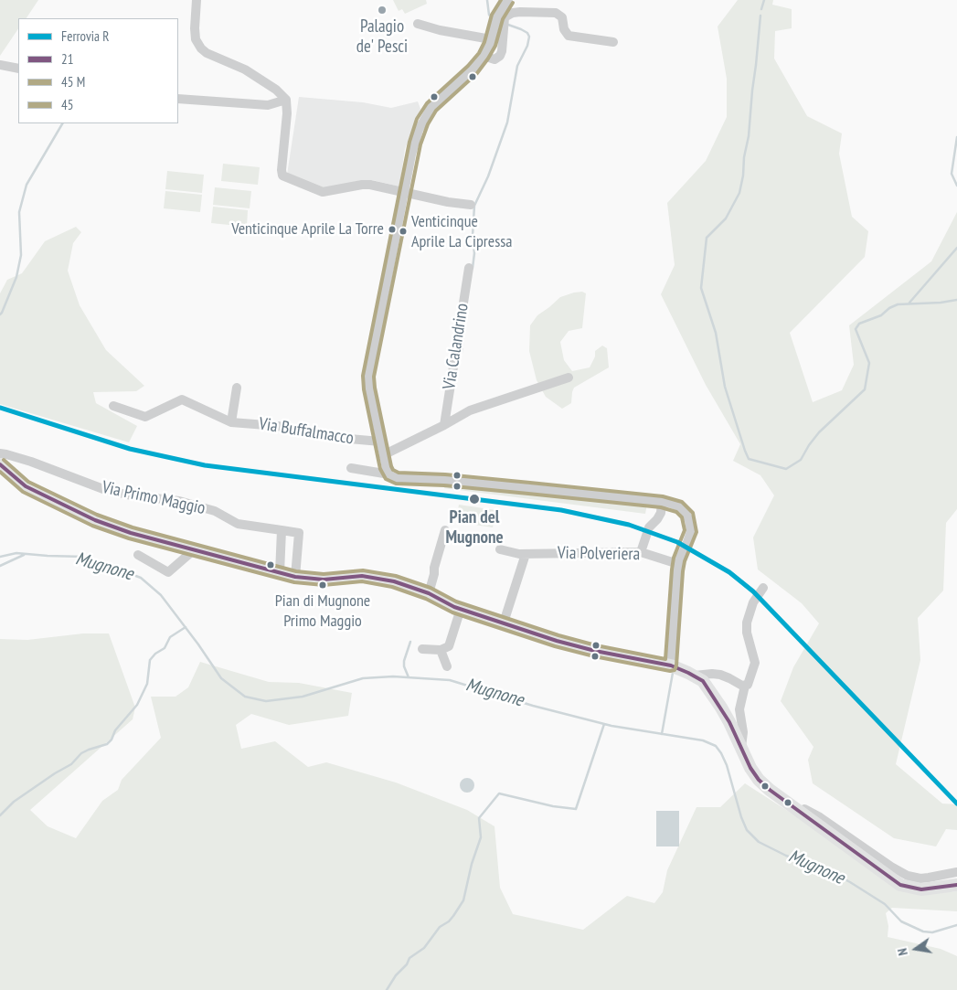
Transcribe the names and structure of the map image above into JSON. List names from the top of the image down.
{
  "streets": {
    "street": [
      "Via Calandrino",
      "Via Buffalmacco",
      "Via Primo Maggio",
      "Via Polveriera"
    ]
  },
  "water": ["Mugnone"],
  "places": [
    "Palagio de' Pesci",
    "Venticinque Aprile La Torre",
    "Venticinque Aprile La Cipressa",
    "Pian del Mugnone",
    "Pian di Mugnone Primo Maggio"
  ],
  "lines": ["transit line 45", "rail line R", "transit line 21"],
  "legend": [
    "Ferrovia R",
    "21",
    "45 M",
    "45"
  ],
  "north": "left"
}
